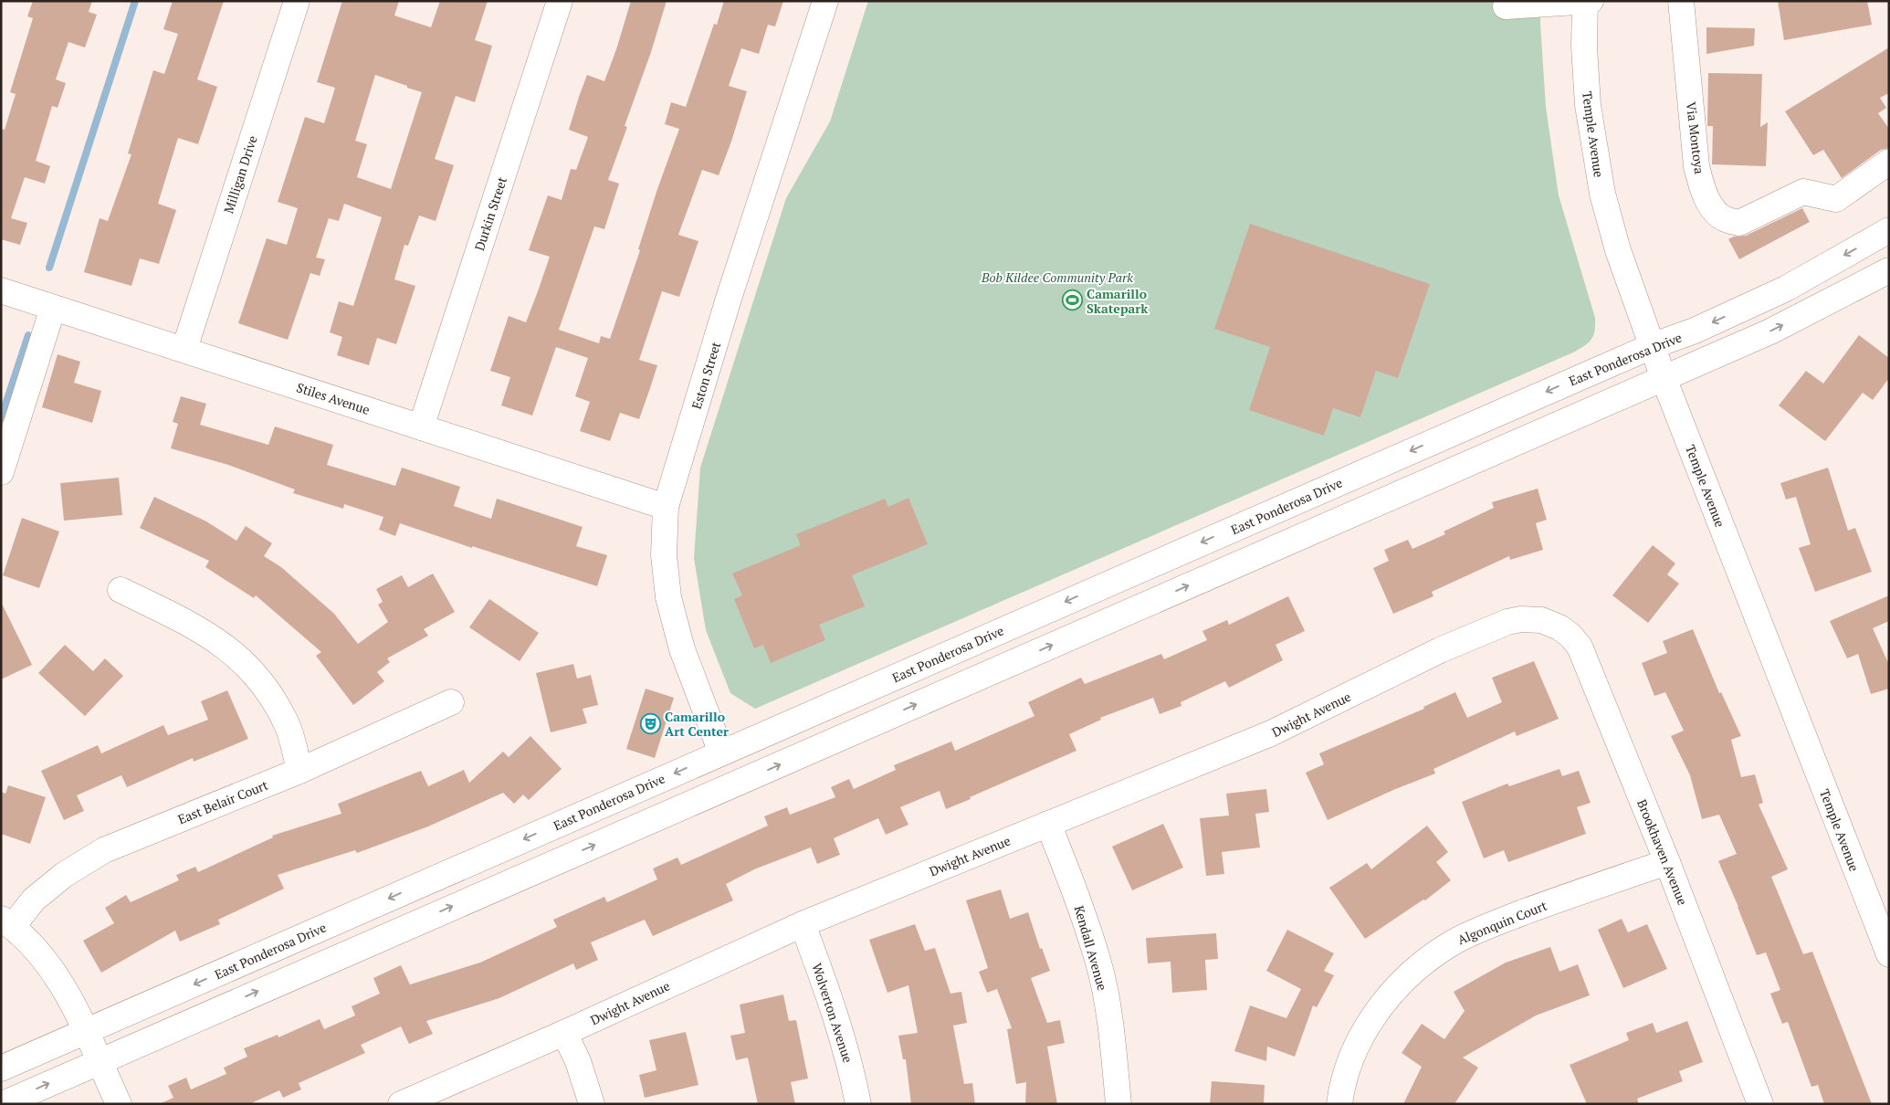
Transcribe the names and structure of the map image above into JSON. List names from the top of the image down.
{
  "streets": {
    "street": [
      "Temple Avenue",
      "Via Montoya",
      "Milligan Drive",
      "Durkin Street",
      "East Ponderosa Drive",
      "Eston Street",
      "Stiles Avenue",
      "Dwight Avenue",
      "East Belair Court",
      "Brookhaven Avenue",
      "Algonquin Court",
      "Kendall Avenue",
      "Wolverton Avenue"
    ]
  },
  "crossings": [
    ["Temple Avenue", "East Ponderosa Drive"],
    ["Milligan Drive", "Stiles Avenue"],
    ["Durkin Street", "Stiles Avenue"],
    ["East Ponderosa Drive", "Eston Street"],
    ["Eston Street", "Stiles Avenue"],
    ["Dwight Avenue", "Brookhaven Avenue"],
    ["Dwight Avenue", "Kendall Avenue"],
    ["Dwight Avenue", "Wolverton Avenue"],
    ["Brookhaven Avenue", "Algonquin Court"]
  ],
  "parks": ["Bob Kildee Community Park"],
  "places": {
    "sports": ["Camarillo Skatepark"],
    "theatre": ["Camarillo Art Center"]
  }
}
